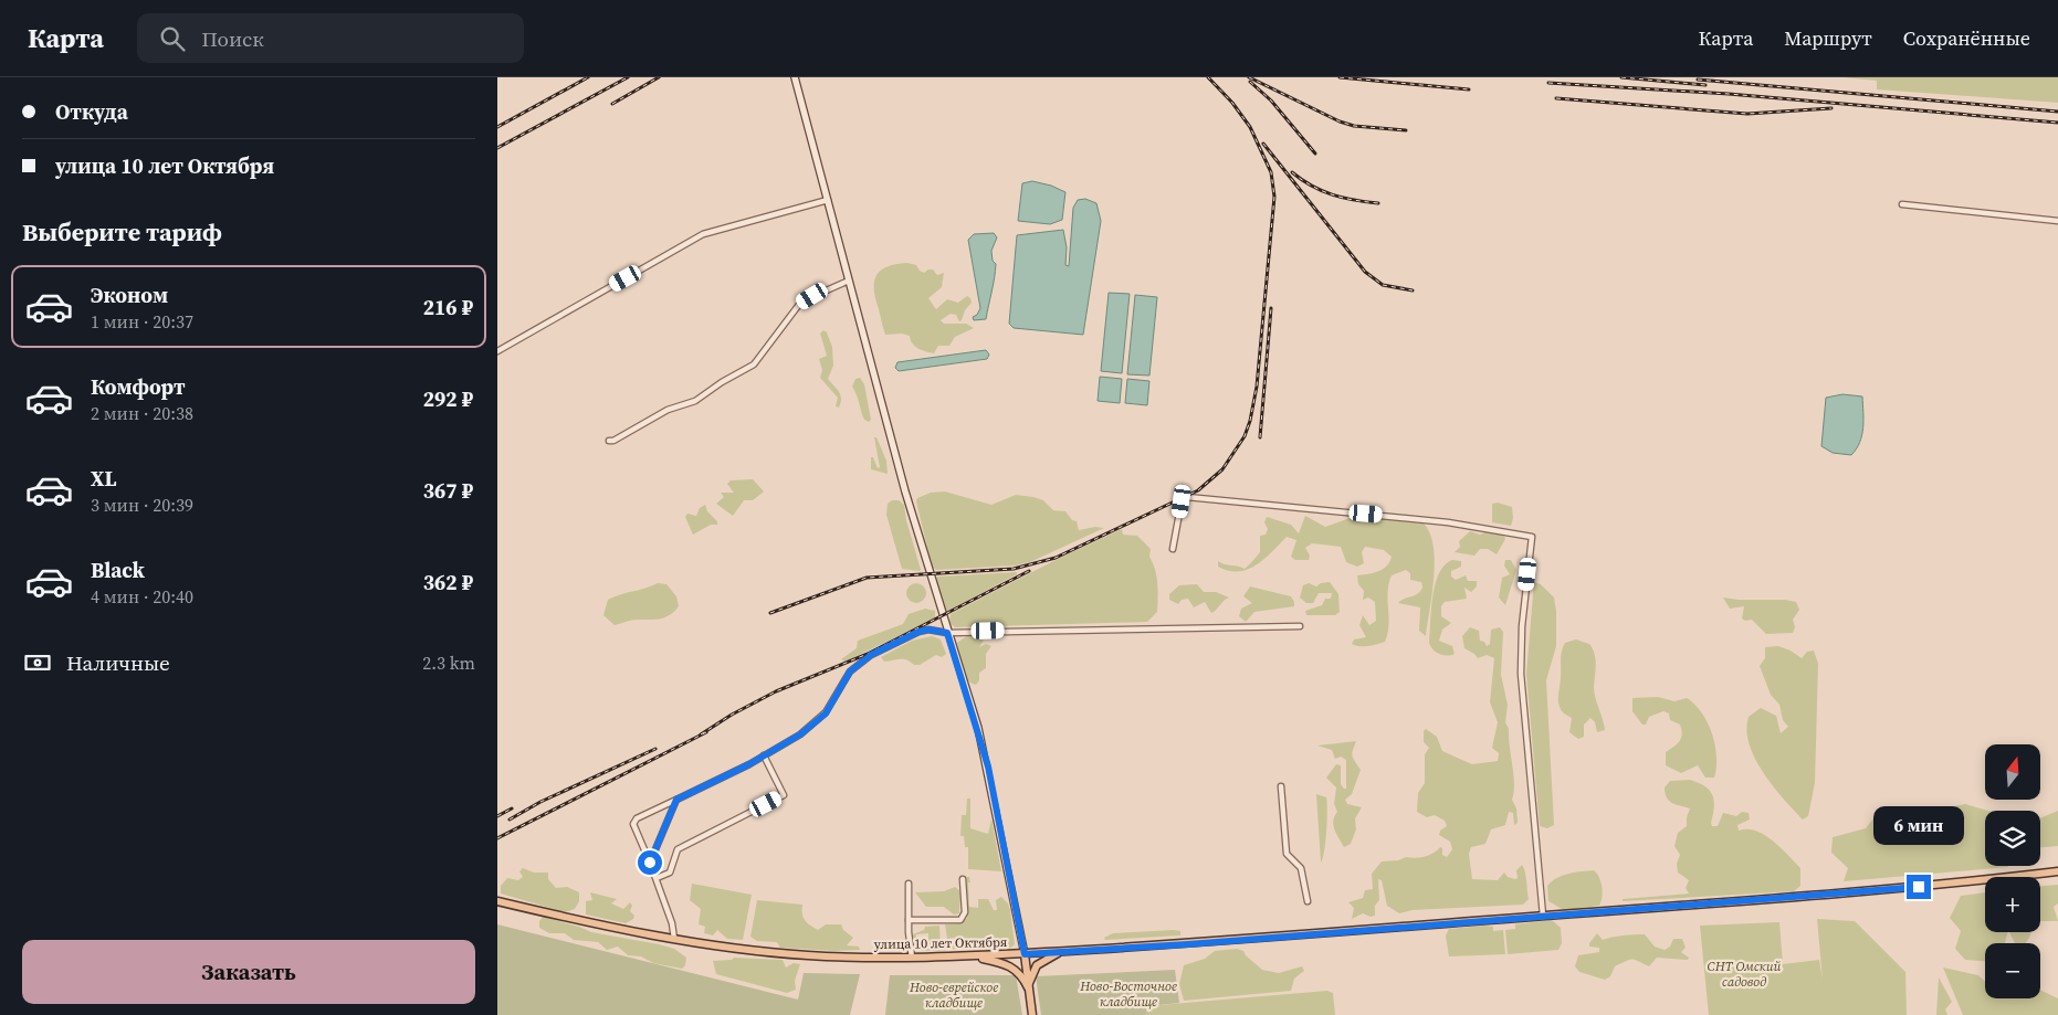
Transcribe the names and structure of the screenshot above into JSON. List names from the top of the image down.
{
  "streets": {
    "main road": ["улица 10 лет Октября"]
  },
  "parks": ["СНТ Омский садовод", "Ново-Восточное кладбище", "Ново-еврейское кладбище"],
  "north": "top",
  "page": {
    "header": "Карта",
    "search": "Поиск",
    "nav": ["Карта", "Маршрут", "Сохранённые"],
    "banner": ["Откуда", "улица 10 лет Октября"],
    "heading": "Выберите тариф",
    "list": [
      {
        "name": "Эконом",
        "note": "1 мин · 20:37",
        "value": "216 ₽"
      },
      {
        "name": "Комфорт",
        "note": "2 мин · 20:38",
        "value": "292 ₽"
      },
      {
        "name": "XL",
        "note": "3 мин · 20:39",
        "value": "367 ₽"
      },
      {
        "name": "Black",
        "note": "4 мин · 20:40",
        "value": "362 ₽"
      }
    ],
    "pay": ["Наличные", "2.3 km"],
    "map_buttons": ["+", "−"],
    "bubble": "6 мин",
    "buttons": "Заказать"
  }
}
